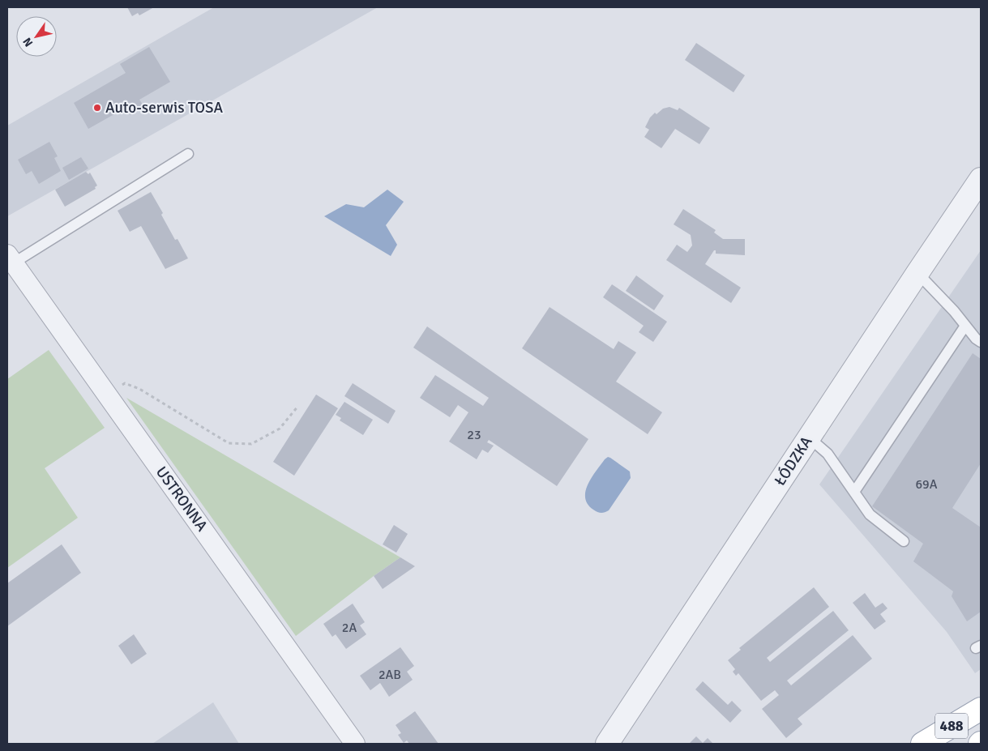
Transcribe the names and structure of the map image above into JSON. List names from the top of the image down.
{
  "streets": {
    "main road": ["488"],
    "street": ["ŁÓDZKA", "USTRONNA"]
  },
  "places": ["Auto-serwis TOSA"],
  "house_numbers": [
    "23",
    "69A",
    "2A",
    "2AB"
  ],
  "north": "bottom left"
}
